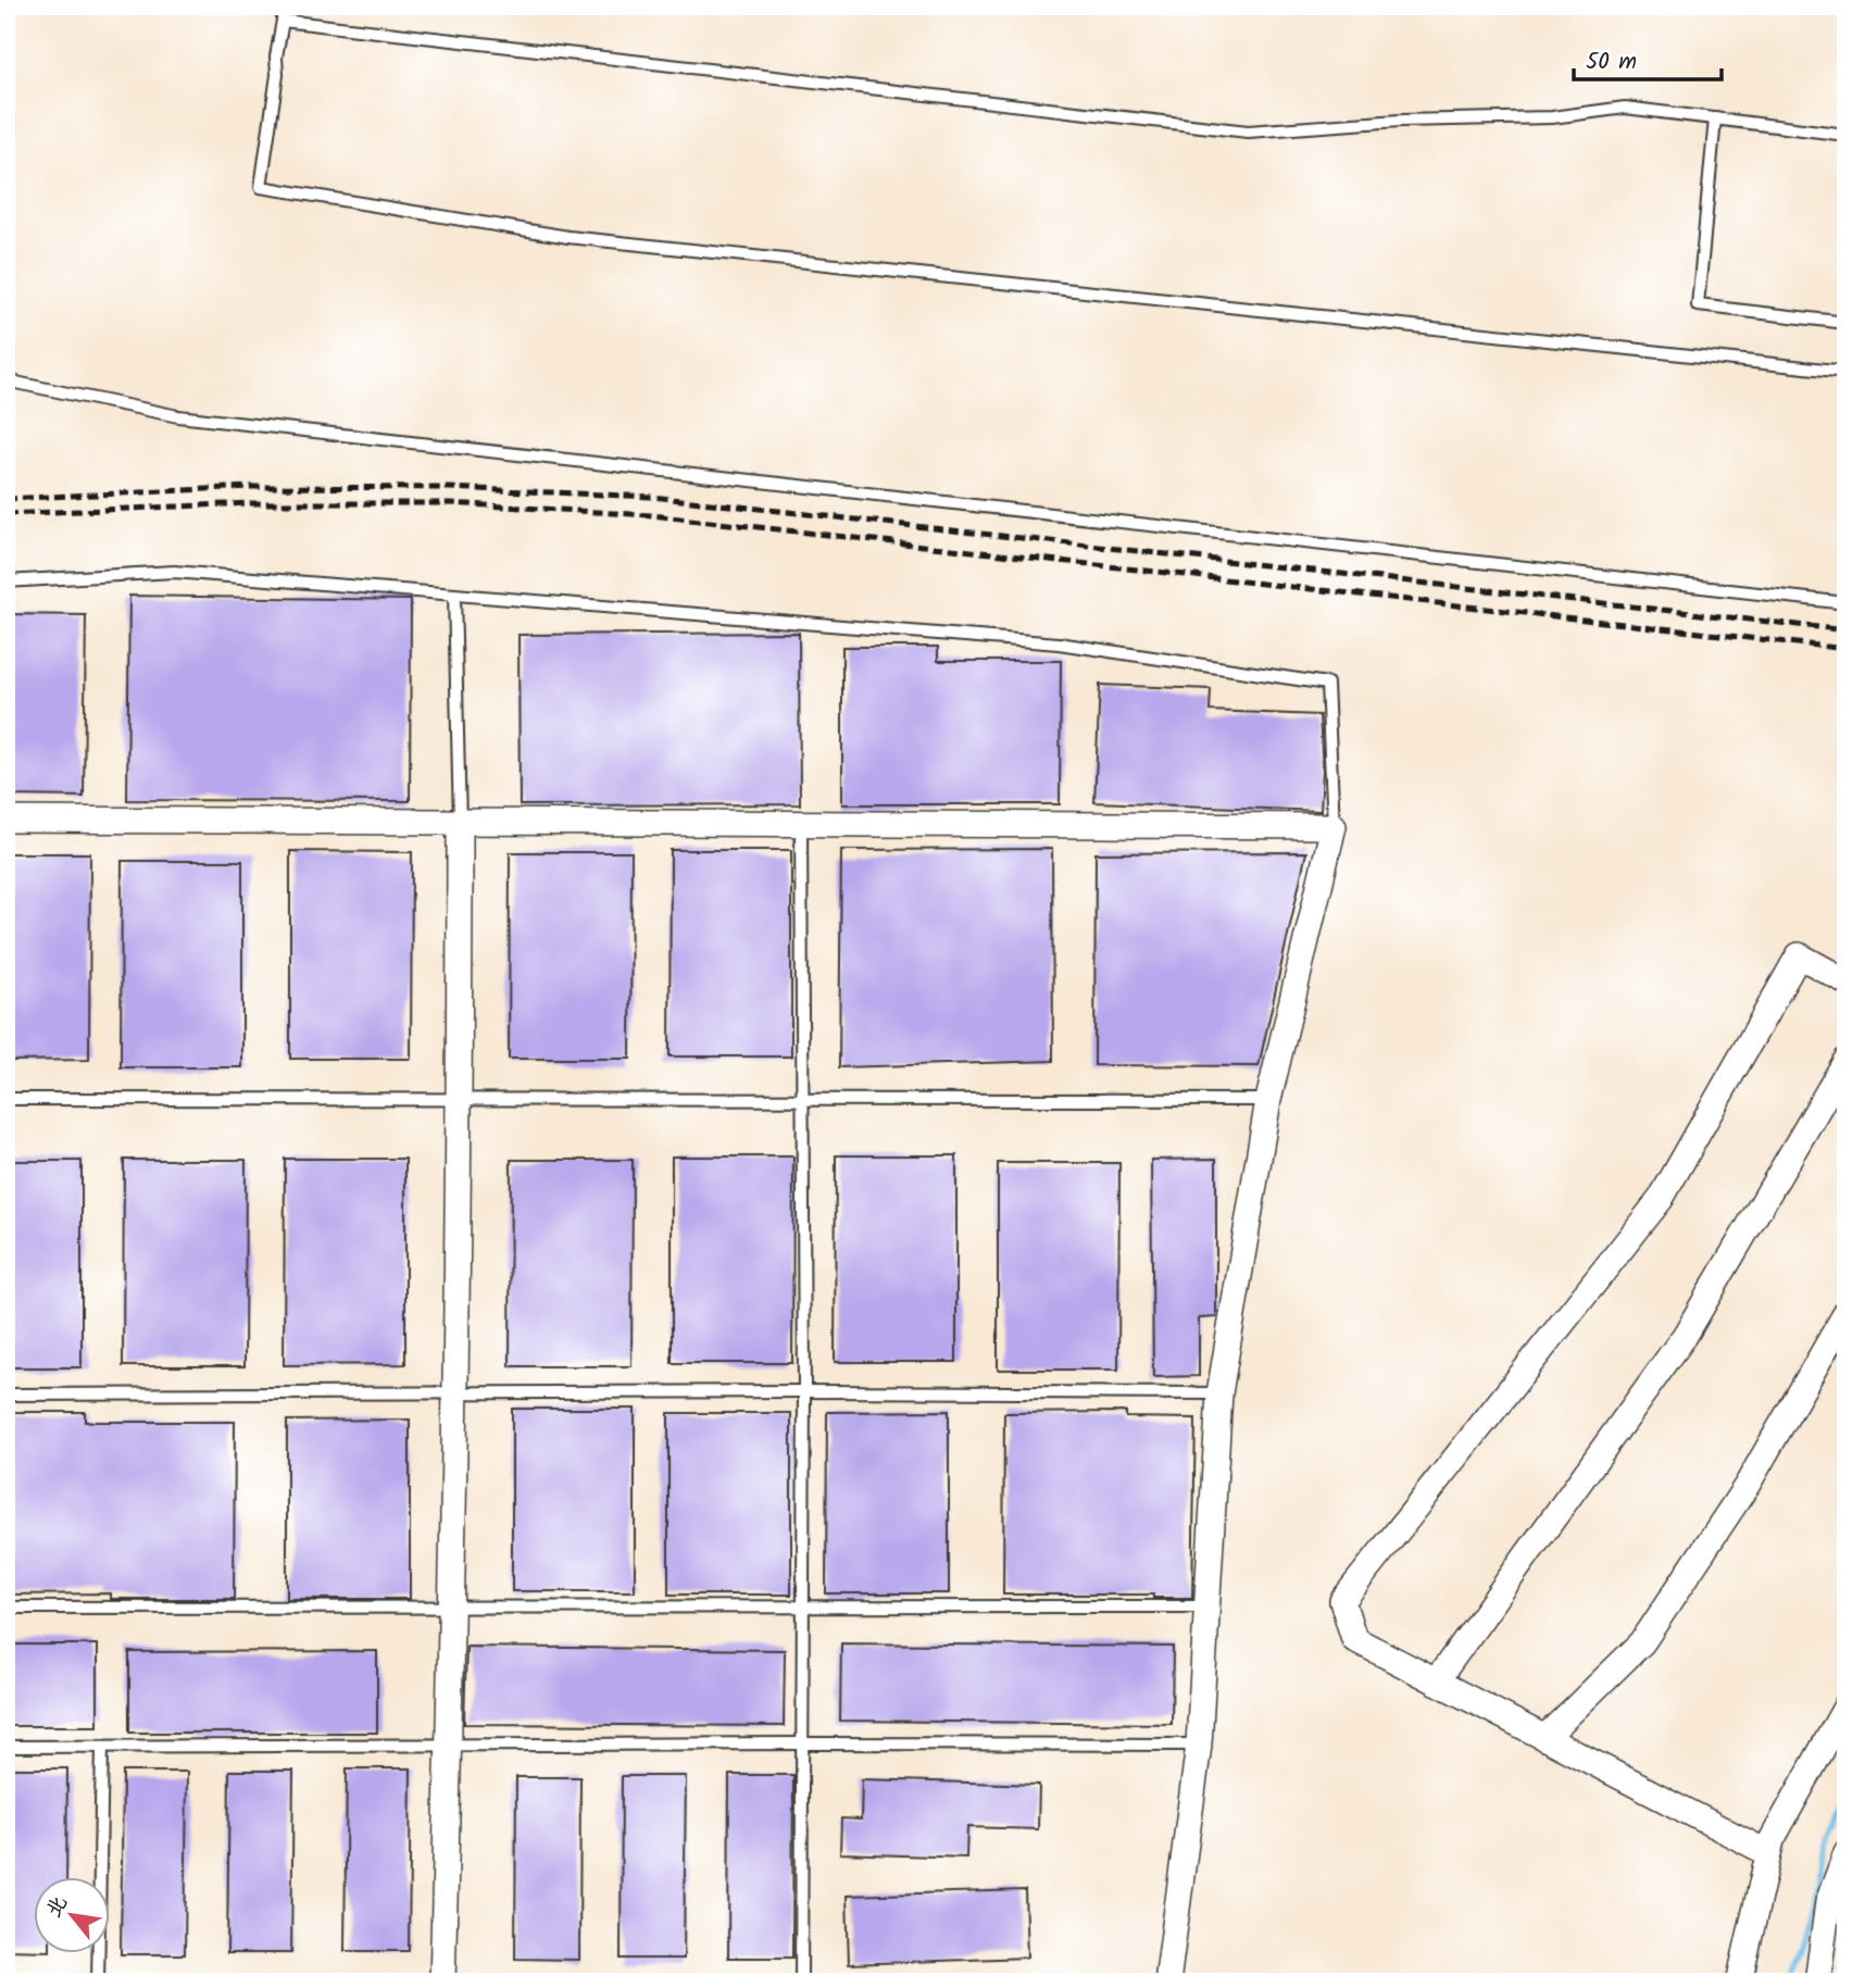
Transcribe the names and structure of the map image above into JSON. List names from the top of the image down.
{
  "scale_bar": "50 m",
  "north": "top left"
}
